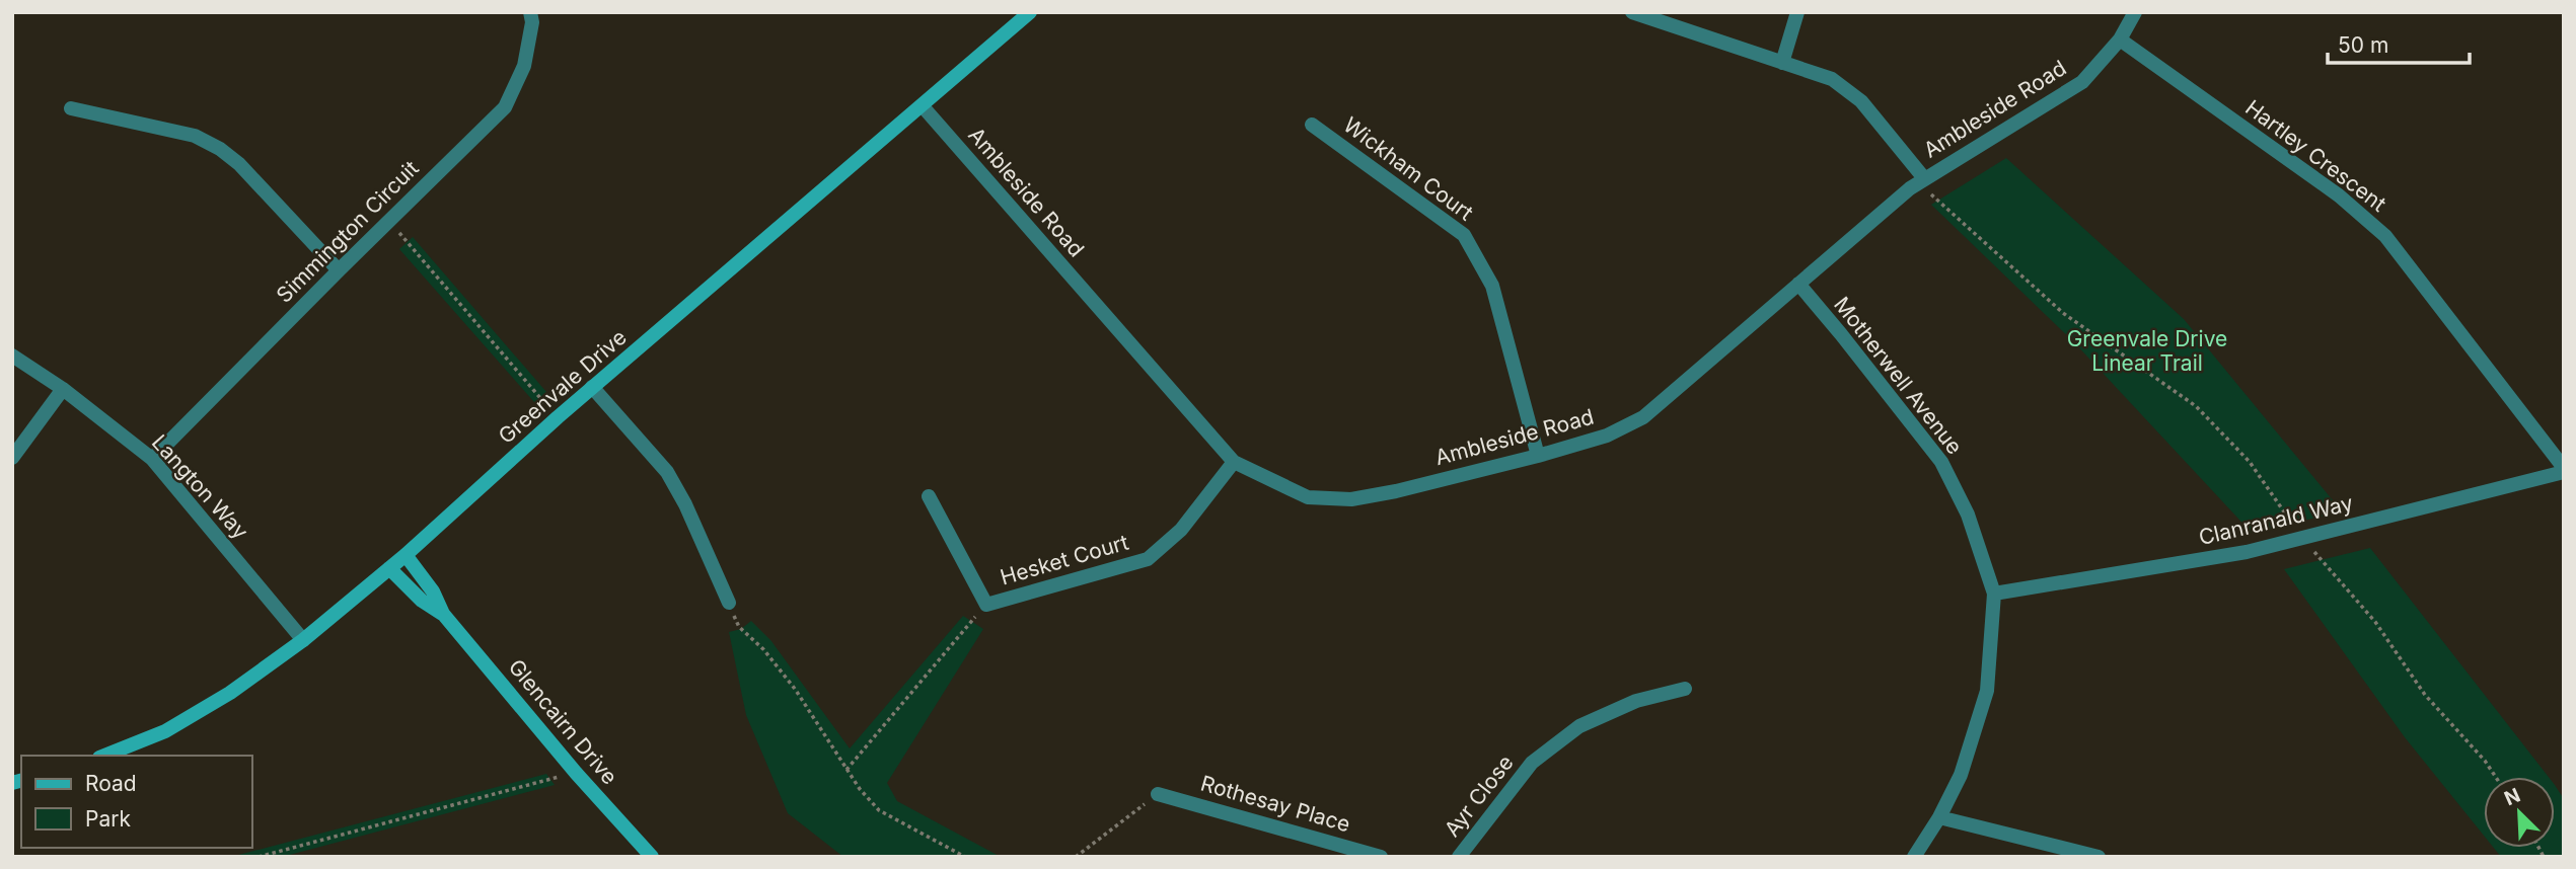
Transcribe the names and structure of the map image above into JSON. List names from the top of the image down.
{
  "streets": {
    "street": [
      "Ambleside Road",
      "Hartley Crescent",
      "Wickham Court",
      "Simmington Circuit",
      "Motherwell Avenue",
      "Greenvale Drive",
      "Langton Way",
      "Clanranald Way",
      "Hesket Court",
      "Glencairn Drive",
      "Ayr Close",
      "Rothesay Place"
    ]
  },
  "crossings": [
    ["Ambleside Road", "Hartley Crescent"],
    ["Ambleside Road", "Wickham Court"],
    ["Ambleside Road", "Motherwell Avenue"],
    ["Ambleside Road", "Greenvale Drive"],
    ["Ambleside Road", "Hesket Court"],
    ["Hartley Crescent", "Clanranald Way"],
    ["Simmington Circuit", "Langton Way"],
    ["Motherwell Avenue", "Clanranald Way"],
    ["Greenvale Drive", "Langton Way"],
    ["Greenvale Drive", "Glencairn Drive"]
  ],
  "parks": ["Greenvale Drive Linear Trail"],
  "legend": ["Road", "Park"],
  "scale_bar": "50 m",
  "north": "top left"
}
